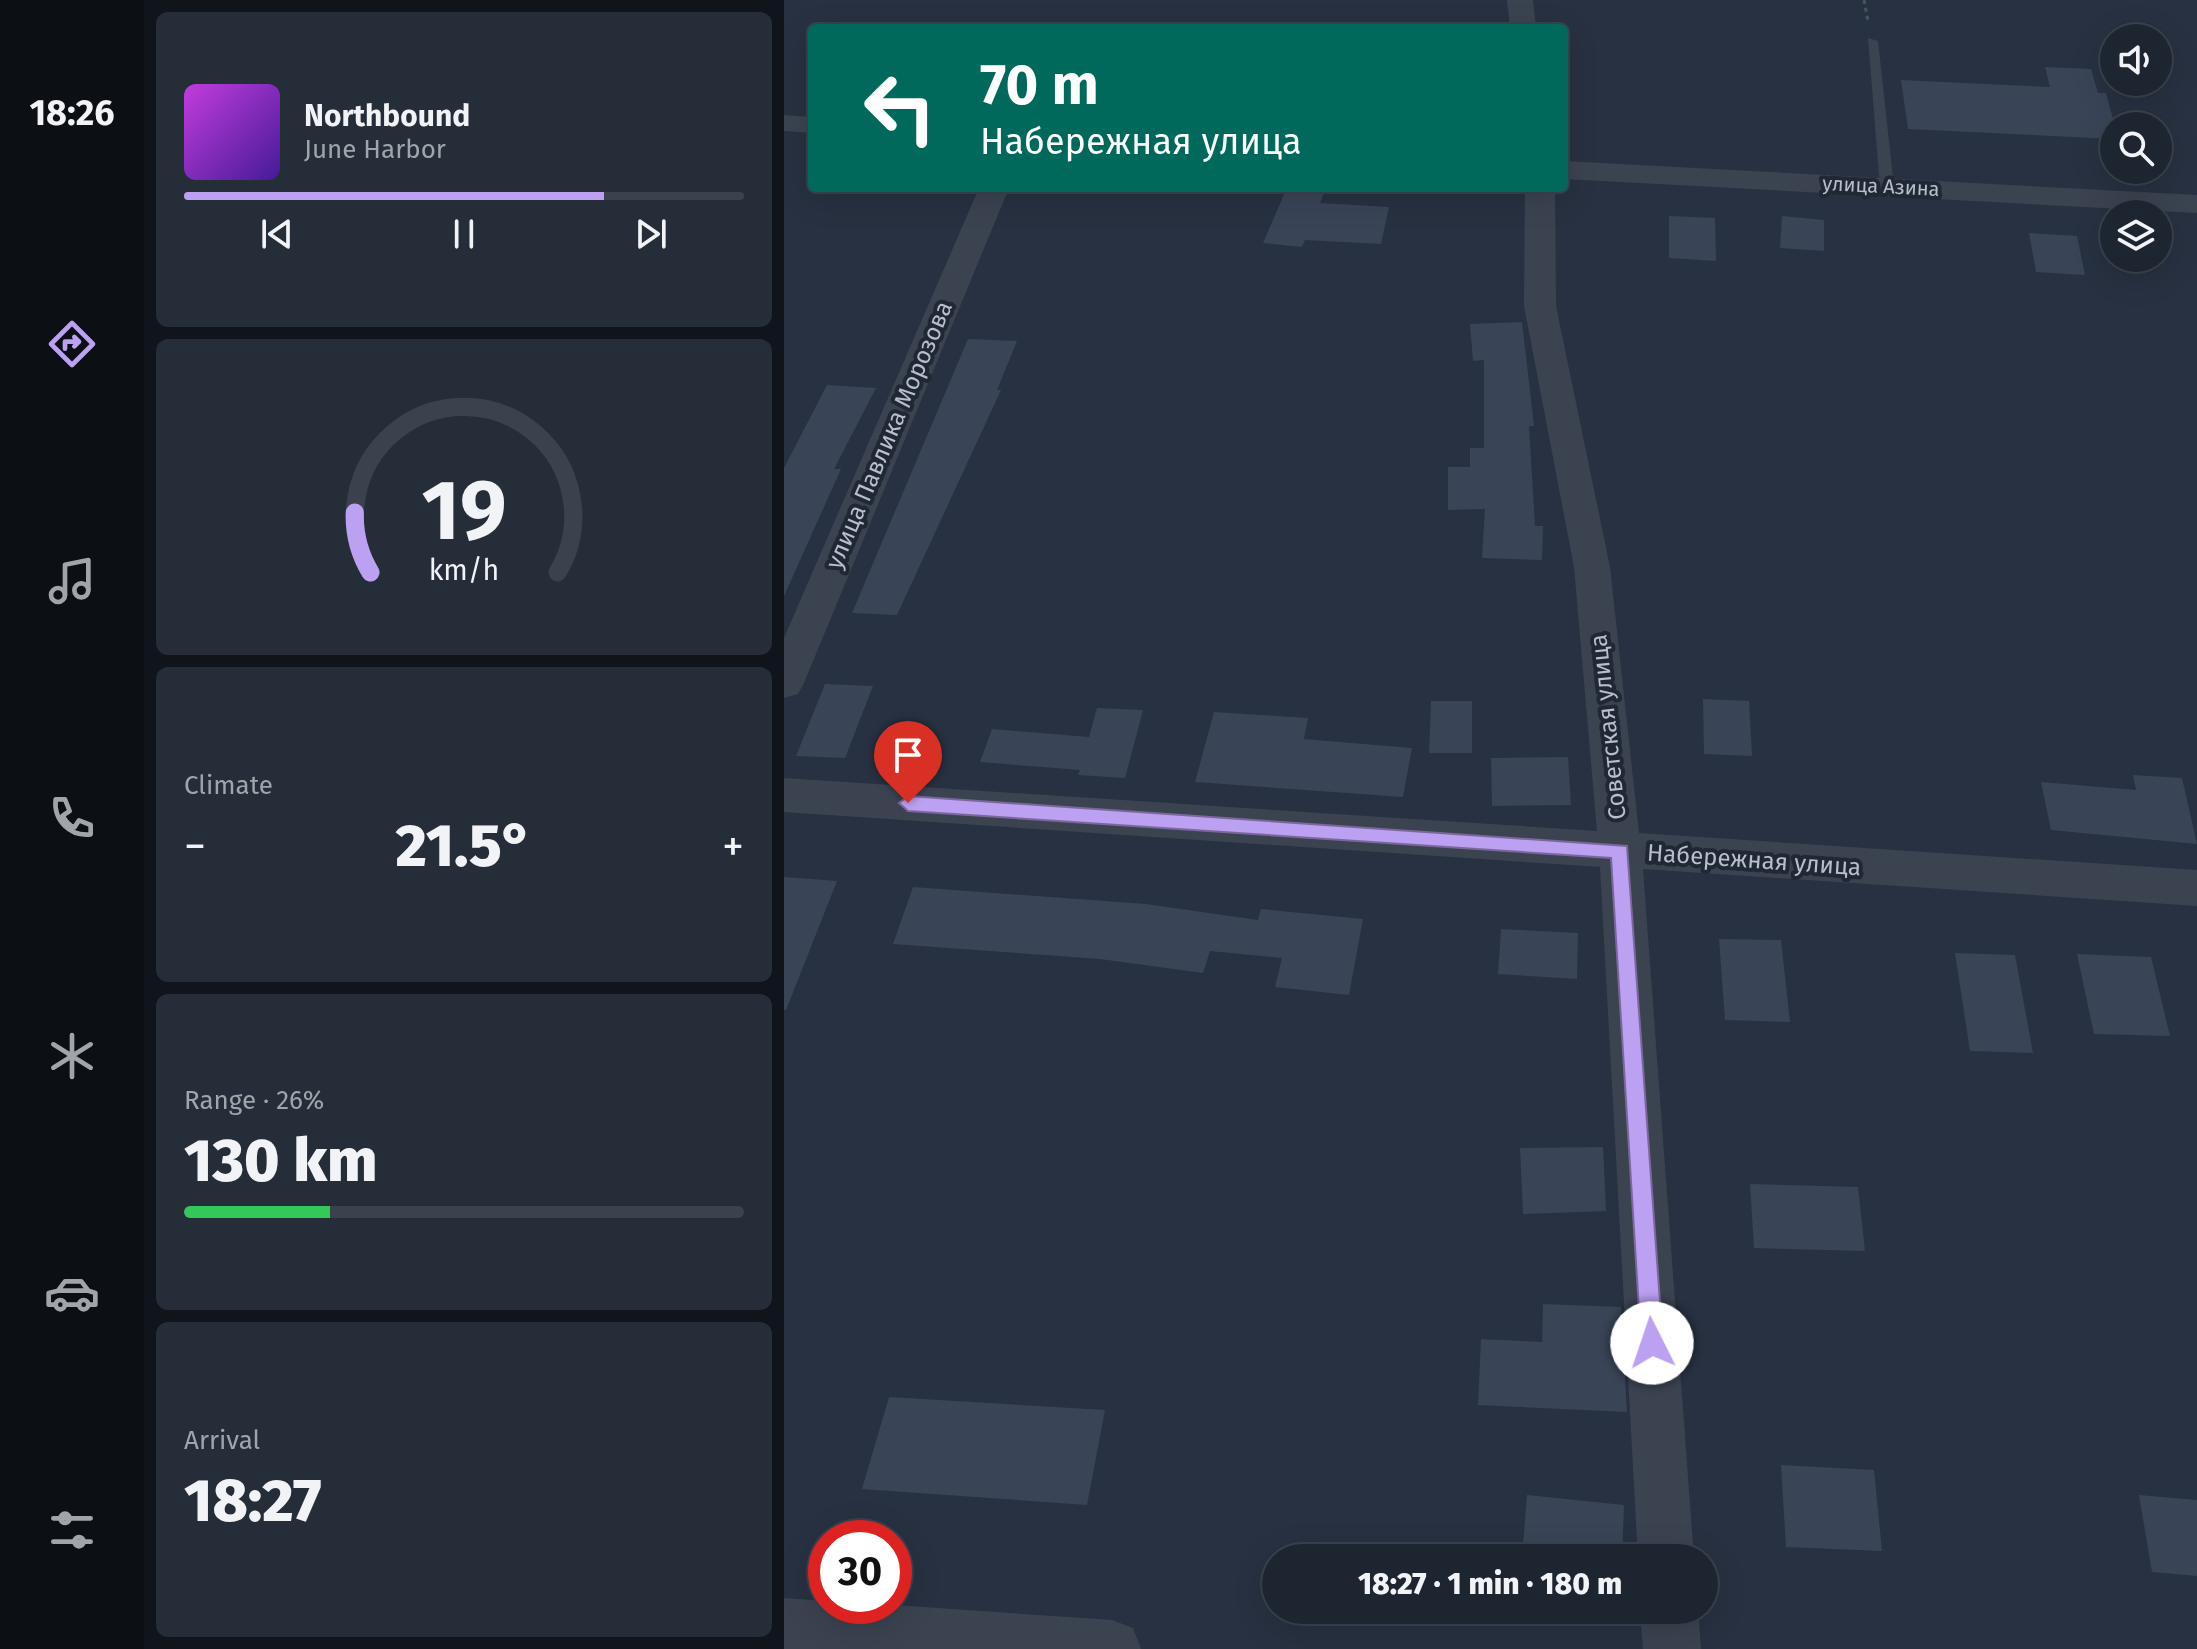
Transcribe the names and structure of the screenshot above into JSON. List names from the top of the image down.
{
  "streets": {
    "street": [
      "улица Азина",
      "улица Павлика Морозова",
      "Советская улица",
      "Набережная улица"
    ]
  },
  "crossings": [
    ["Советская улица", "Набережная улица"]
  ],
  "page": {
    "tabs": "18:26",
    "turn": ["70 m", "Набережная улица"],
    "song": ["Northbound", "June Harbor"],
    "tile": [
      "Climate",
      ["Range · 26%", "130 km"],
      ["Arrival", "18:27"]
    ],
    "heat": ["−", "21.5°", "+"],
    "limit": "30",
    "trip": "18:27 · 1 min · 180 m",
    "gauge": ["19", "km/h"]
  }
}
